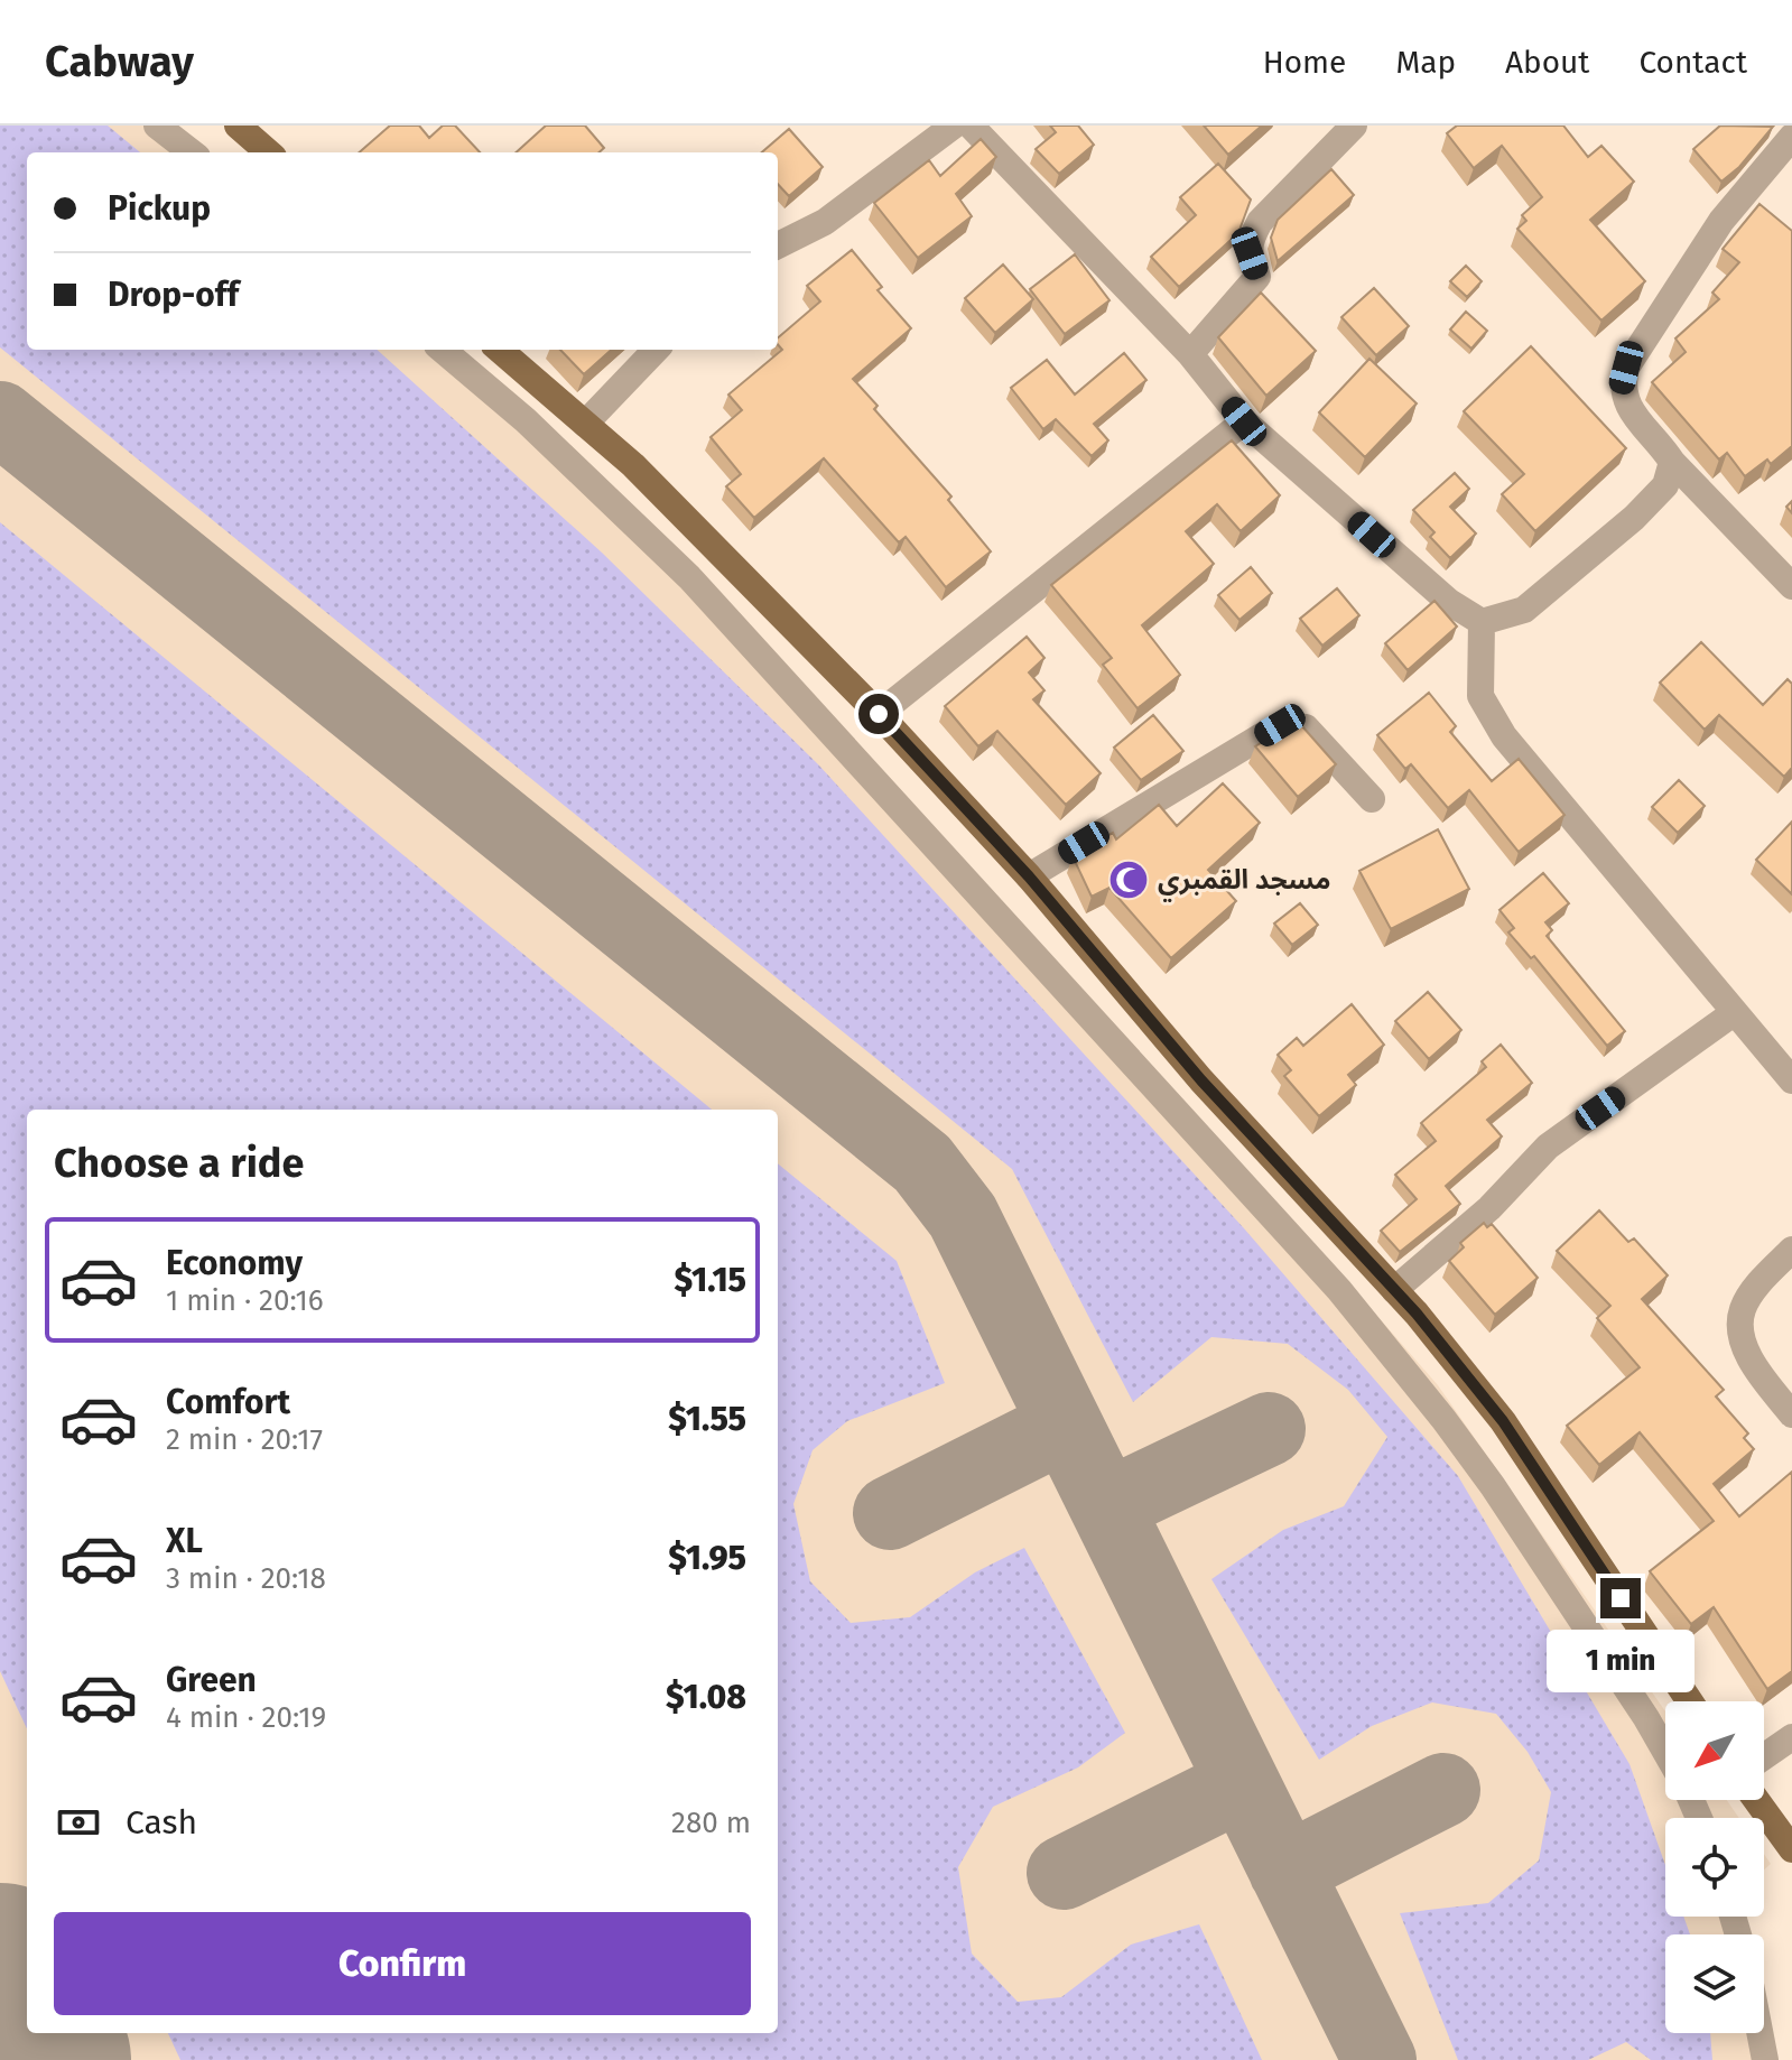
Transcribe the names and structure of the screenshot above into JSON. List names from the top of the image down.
{
  "places": {
    "mosque": ["مسجد القمبري"]
  },
  "north": "bottom left",
  "page": {
    "header": "Cabway",
    "nav": [
      "Home",
      "Map",
      "About",
      "Contact"
    ],
    "banner": ["Pickup", "Drop-off"],
    "heading": "Choose a ride",
    "list": [
      {
        "name": "Economy",
        "note": "1 min · 20:16",
        "value": "$1.15"
      },
      {
        "name": "Comfort",
        "note": "2 min · 20:17",
        "value": "$1.55"
      },
      {
        "name": "XL",
        "note": "3 min · 20:18",
        "value": "$1.95"
      },
      {
        "name": "Green",
        "note": "4 min · 20:19",
        "value": "$1.08"
      }
    ],
    "bubble": "1 min",
    "pay": ["Cash", "280 m"],
    "buttons": "Confirm"
  }
}
